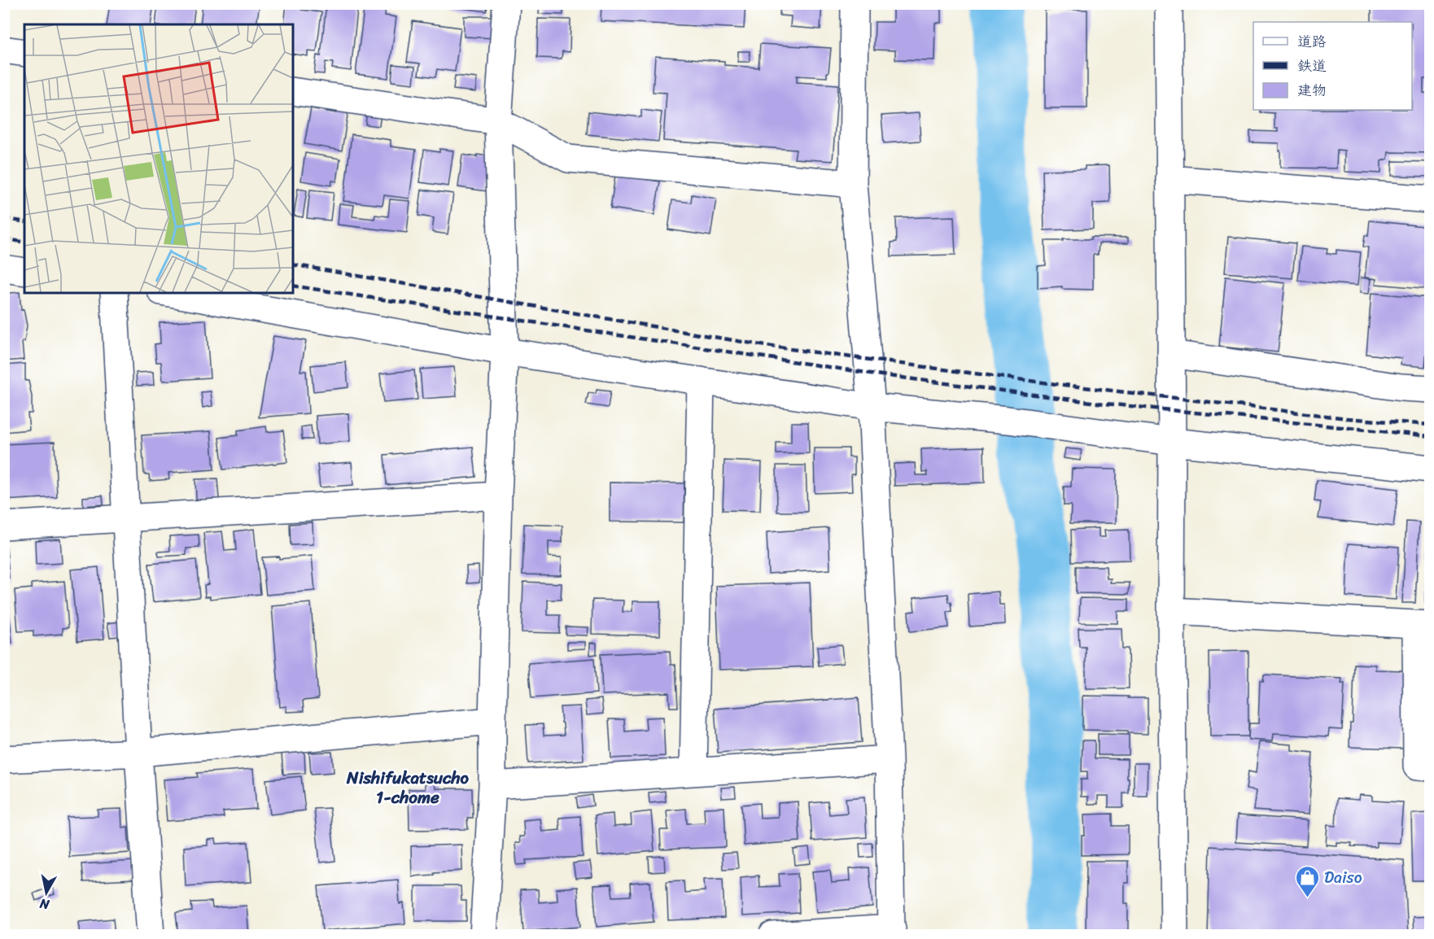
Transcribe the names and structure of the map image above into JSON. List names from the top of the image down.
{
  "districts": ["Nishifukatsucho 1-chome"],
  "places": {
    "shop": ["Daiso"]
  },
  "legend": ["道路", "鉄道", "建物"],
  "north": "bottom"
}
